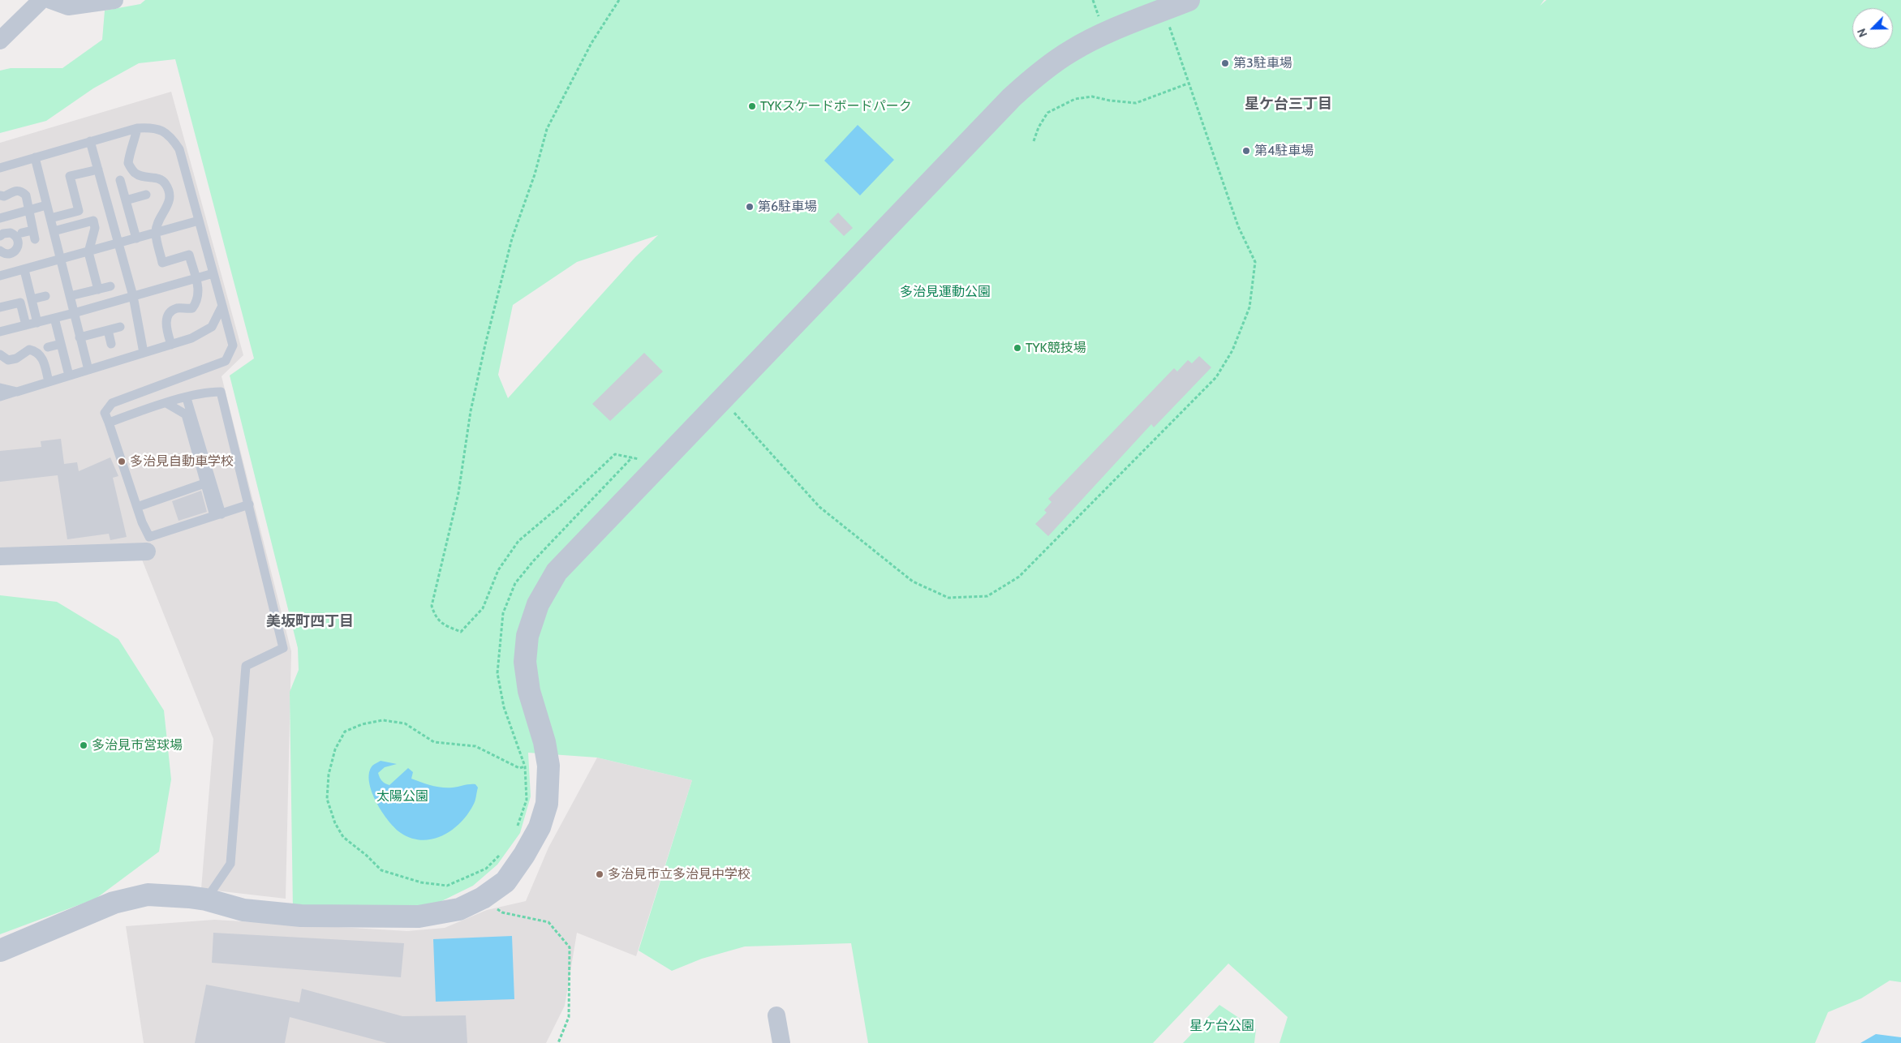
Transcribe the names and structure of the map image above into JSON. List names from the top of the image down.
{
  "districts": ["星ケ台三丁目", "美坂町四丁目"],
  "parks": ["多治見運動公園", "太陽公園", "星ケ台公園"],
  "places": [
    "第3駐車場",
    "TYKスケードボードパーク",
    "第4駐車場",
    "第6駐車場",
    "TYK競技場",
    "多治見自動車学校",
    "多治見市営球場",
    "多治見市立多治見中学校"
  ],
  "north": "bottom left"
}
